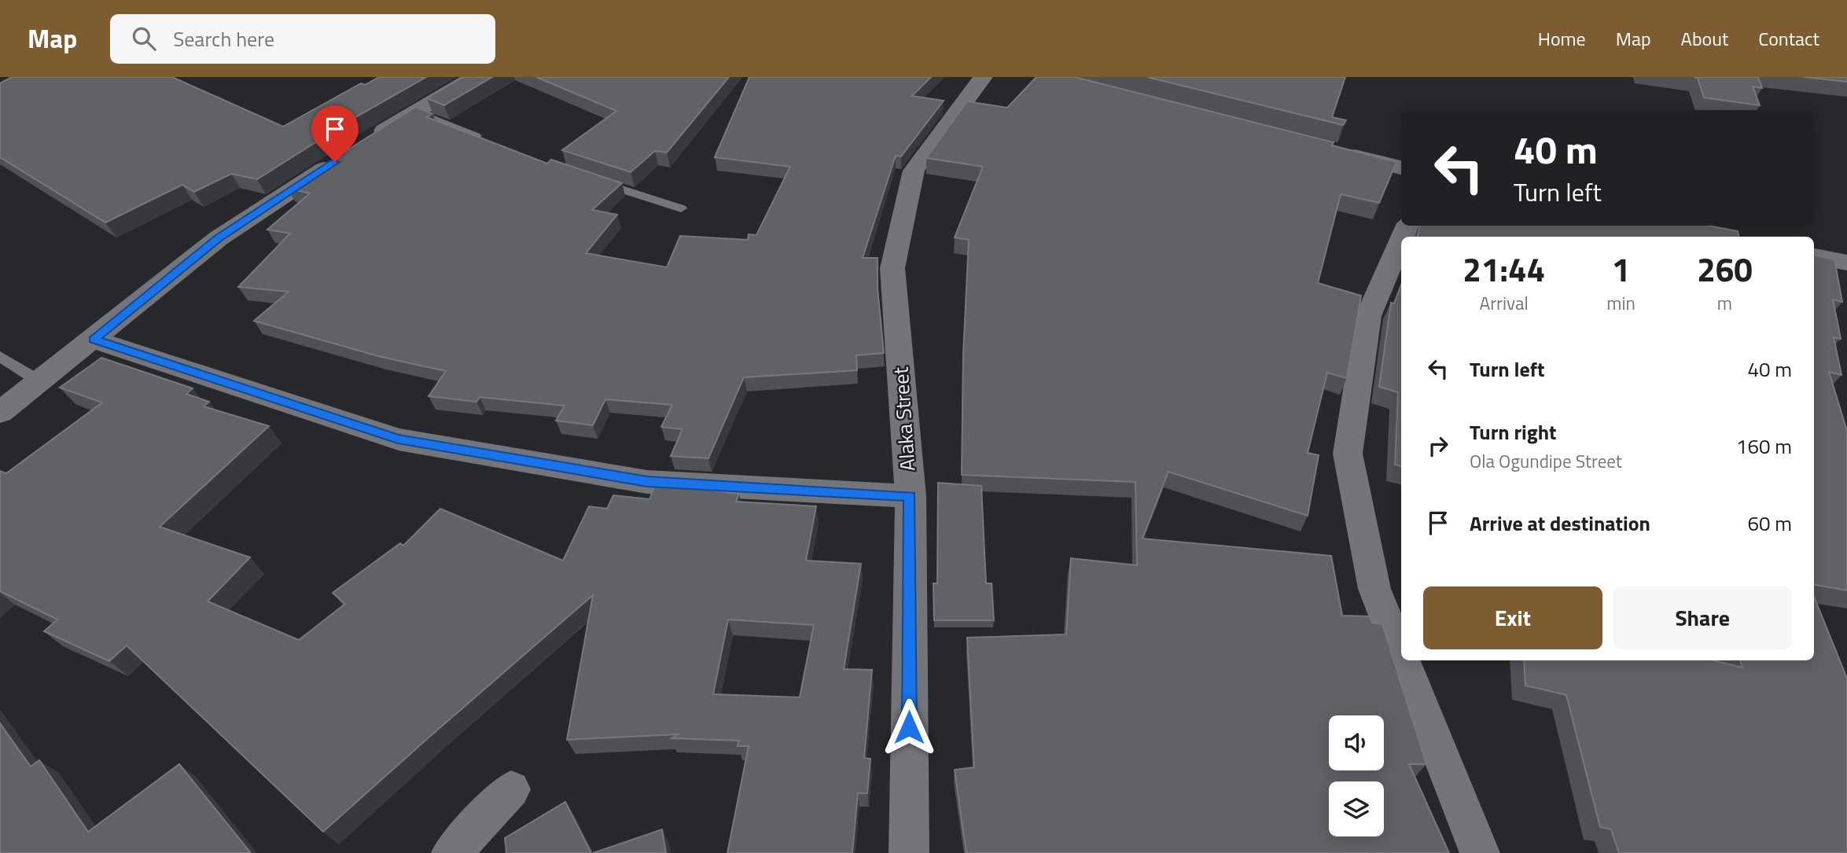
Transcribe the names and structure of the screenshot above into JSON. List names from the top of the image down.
{
  "streets": {
    "street": ["Alaka Street"]
  },
  "page": {
    "header": "Map",
    "search": "Search here",
    "nav": [
      "Home",
      "Map",
      "About",
      "Contact"
    ],
    "turn": ["40 m", "Turn left"],
    "eta": [
      "21:44",
      "Arrival",
      "1",
      "min",
      "260",
      "m"
    ],
    "list": [
      {
        "name": "Turn left",
        "value": "40 m"
      },
      {
        "name": "Turn right",
        "note": "Ola Ogundipe Street",
        "value": "160 m"
      },
      {
        "name": "Arrive at destination",
        "value": "60 m"
      }
    ],
    "buttons": ["Exit", "Share"]
  }
}
